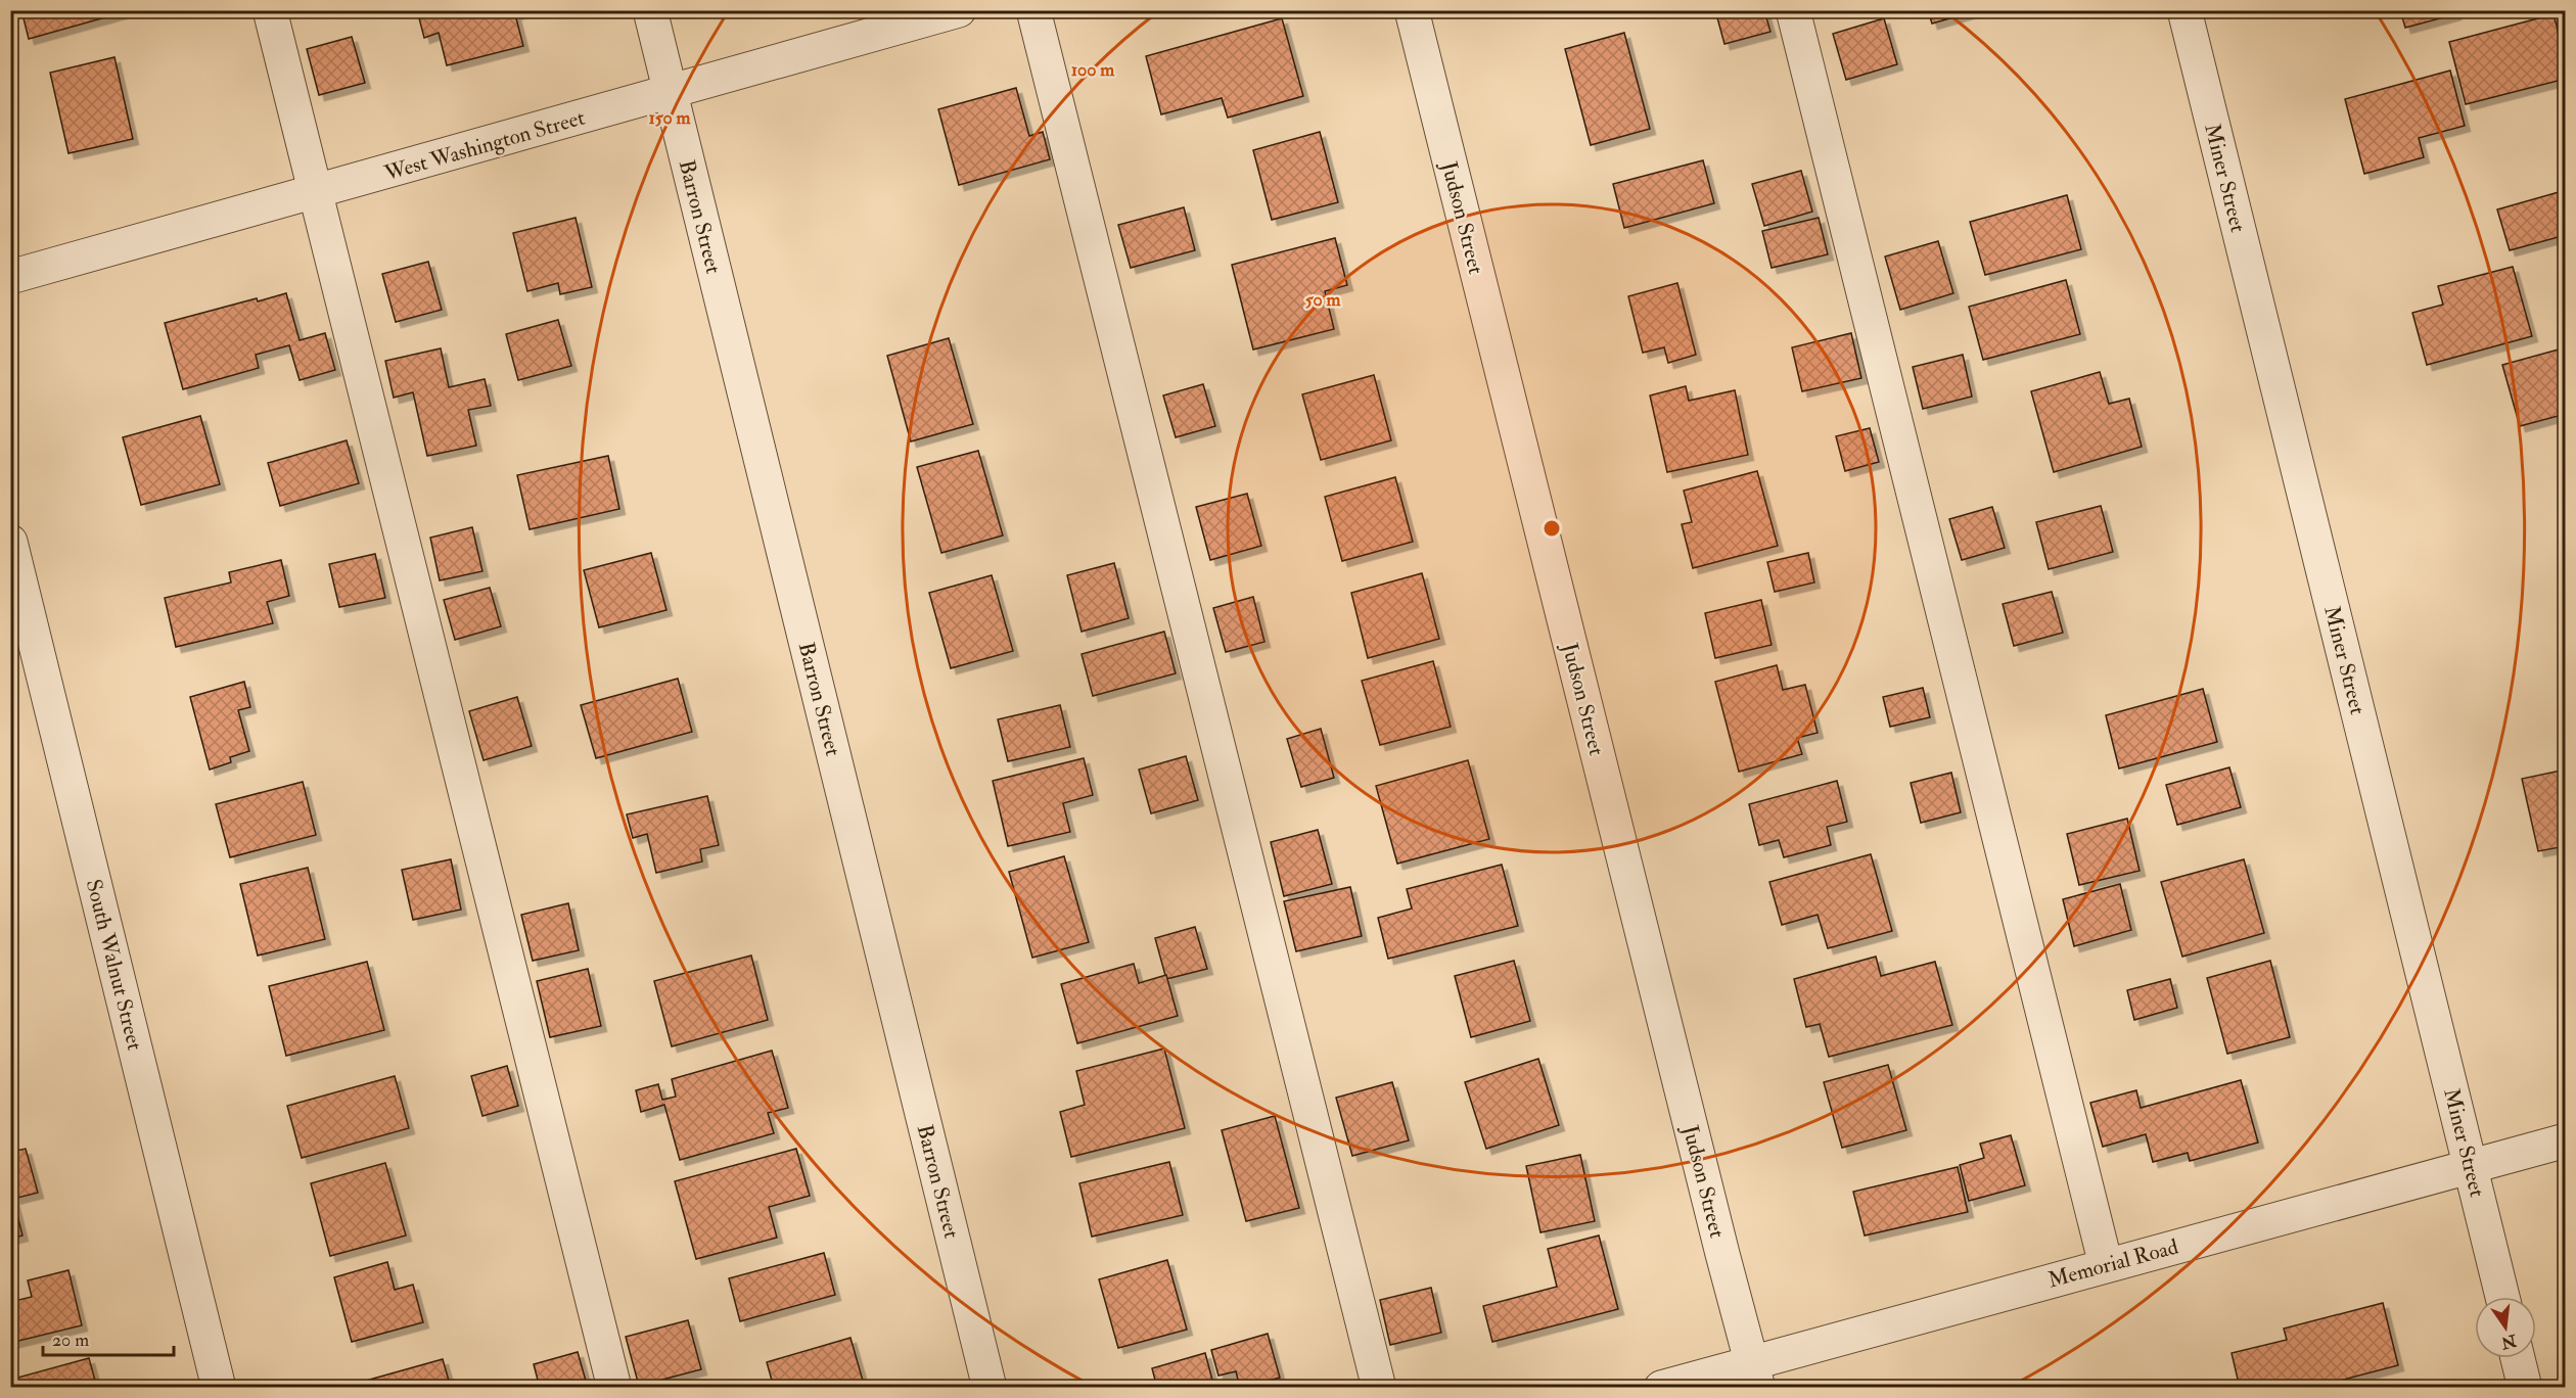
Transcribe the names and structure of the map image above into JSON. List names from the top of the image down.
{
  "streets": {
    "street": [
      "West Washington Street",
      "Miner Street",
      "Barron Street",
      "Judson Street",
      "South Walnut Street",
      "Memorial Road"
    ]
  },
  "crossings": [
    ["West Washington Street", "Barron Street"],
    ["Miner Street", "Memorial Road"],
    ["Judson Street", "Memorial Road"]
  ],
  "scale_bar": "20 m",
  "north": "bottom",
  "rings": ["100 m", "150 m", "50 m"]
}
